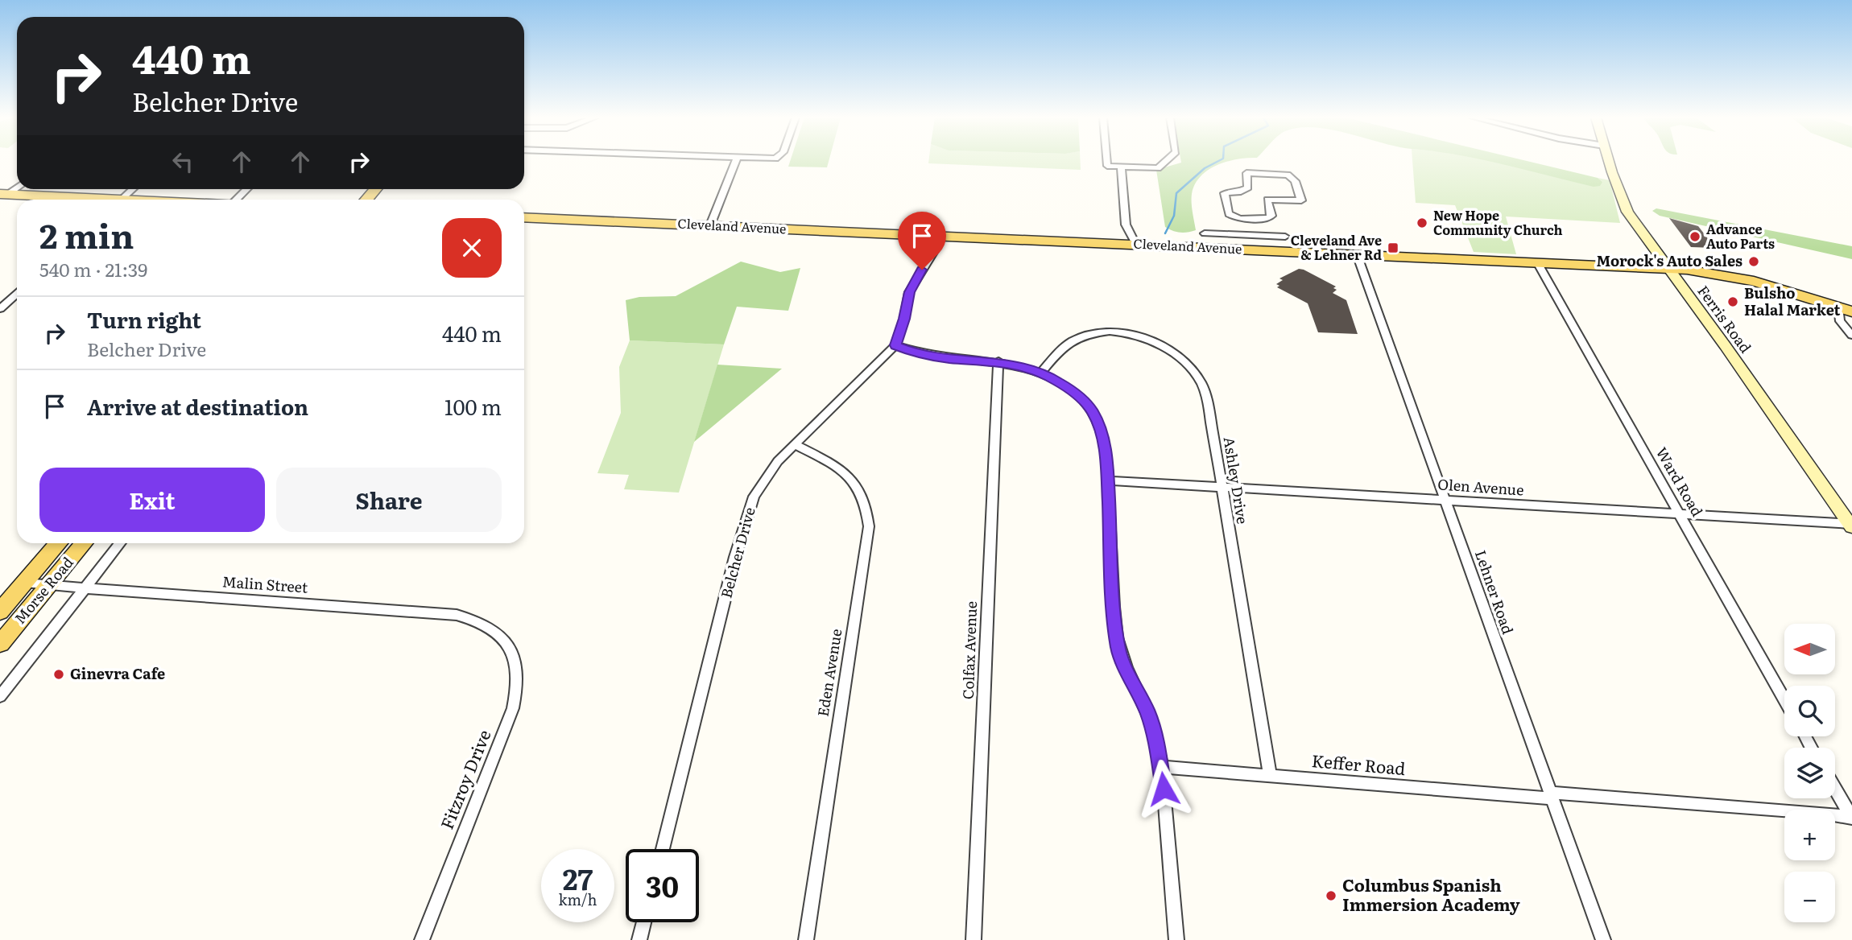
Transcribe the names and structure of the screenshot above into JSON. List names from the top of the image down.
{
  "streets": {
    "main road": ["Cleveland Avenue", "Ferris Road", "Morse Road"],
    "street": [
      "Ashley Drive",
      "Ward Road",
      "Olen Avenue",
      "Belcher Drive",
      "Malin Street",
      "Lehner Road",
      "Colfax Avenue",
      "Eden Avenue",
      "Keffer Road",
      "Fitzroy Drive"
    ]
  },
  "crossings": [
    ["Cleveland Avenue", "Ferris Road"],
    ["Cleveland Avenue", "Ward Road"],
    ["Cleveland Avenue", "Belcher Drive"],
    ["Cleveland Avenue", "Lehner Road"],
    ["Ferris Road", "Olen Avenue"],
    ["Ashley Drive", "Olen Avenue"],
    ["Ashley Drive", "Keffer Road"],
    ["Ward Road", "Olen Avenue"],
    ["Olen Avenue", "Lehner Road"],
    ["Belcher Drive", "Eden Avenue"],
    ["Malin Street", "Morse Road"],
    ["Malin Street", "Fitzroy Drive"],
    ["Lehner Road", "Keffer Road"]
  ],
  "places": {
    "other": [
      "New Hope Community Church",
      "Advance Auto Parts",
      "Morock's Auto Sales",
      "Bulsho Halal Market",
      "Ginevra Cafe",
      "Columbus Spanish Immersion Academy"
    ],
    "transit": ["Cleveland Ave & Lehner Rd"]
  },
  "north": "left",
  "page": {
    "turn": ["440 m", "Belcher Drive"],
    "heading": ["2 min", "540 m · 21:39"],
    "list": [
      {
        "name": "Turn right",
        "note": "Belcher Drive",
        "value": "440 m"
      },
      {
        "name": "Arrive at destination",
        "value": "100 m"
      }
    ],
    "buttons": ["Exit", "Share"],
    "map_buttons": ["+", "−"],
    "speed": "27 km/h",
    "limit": "30"
  }
}
